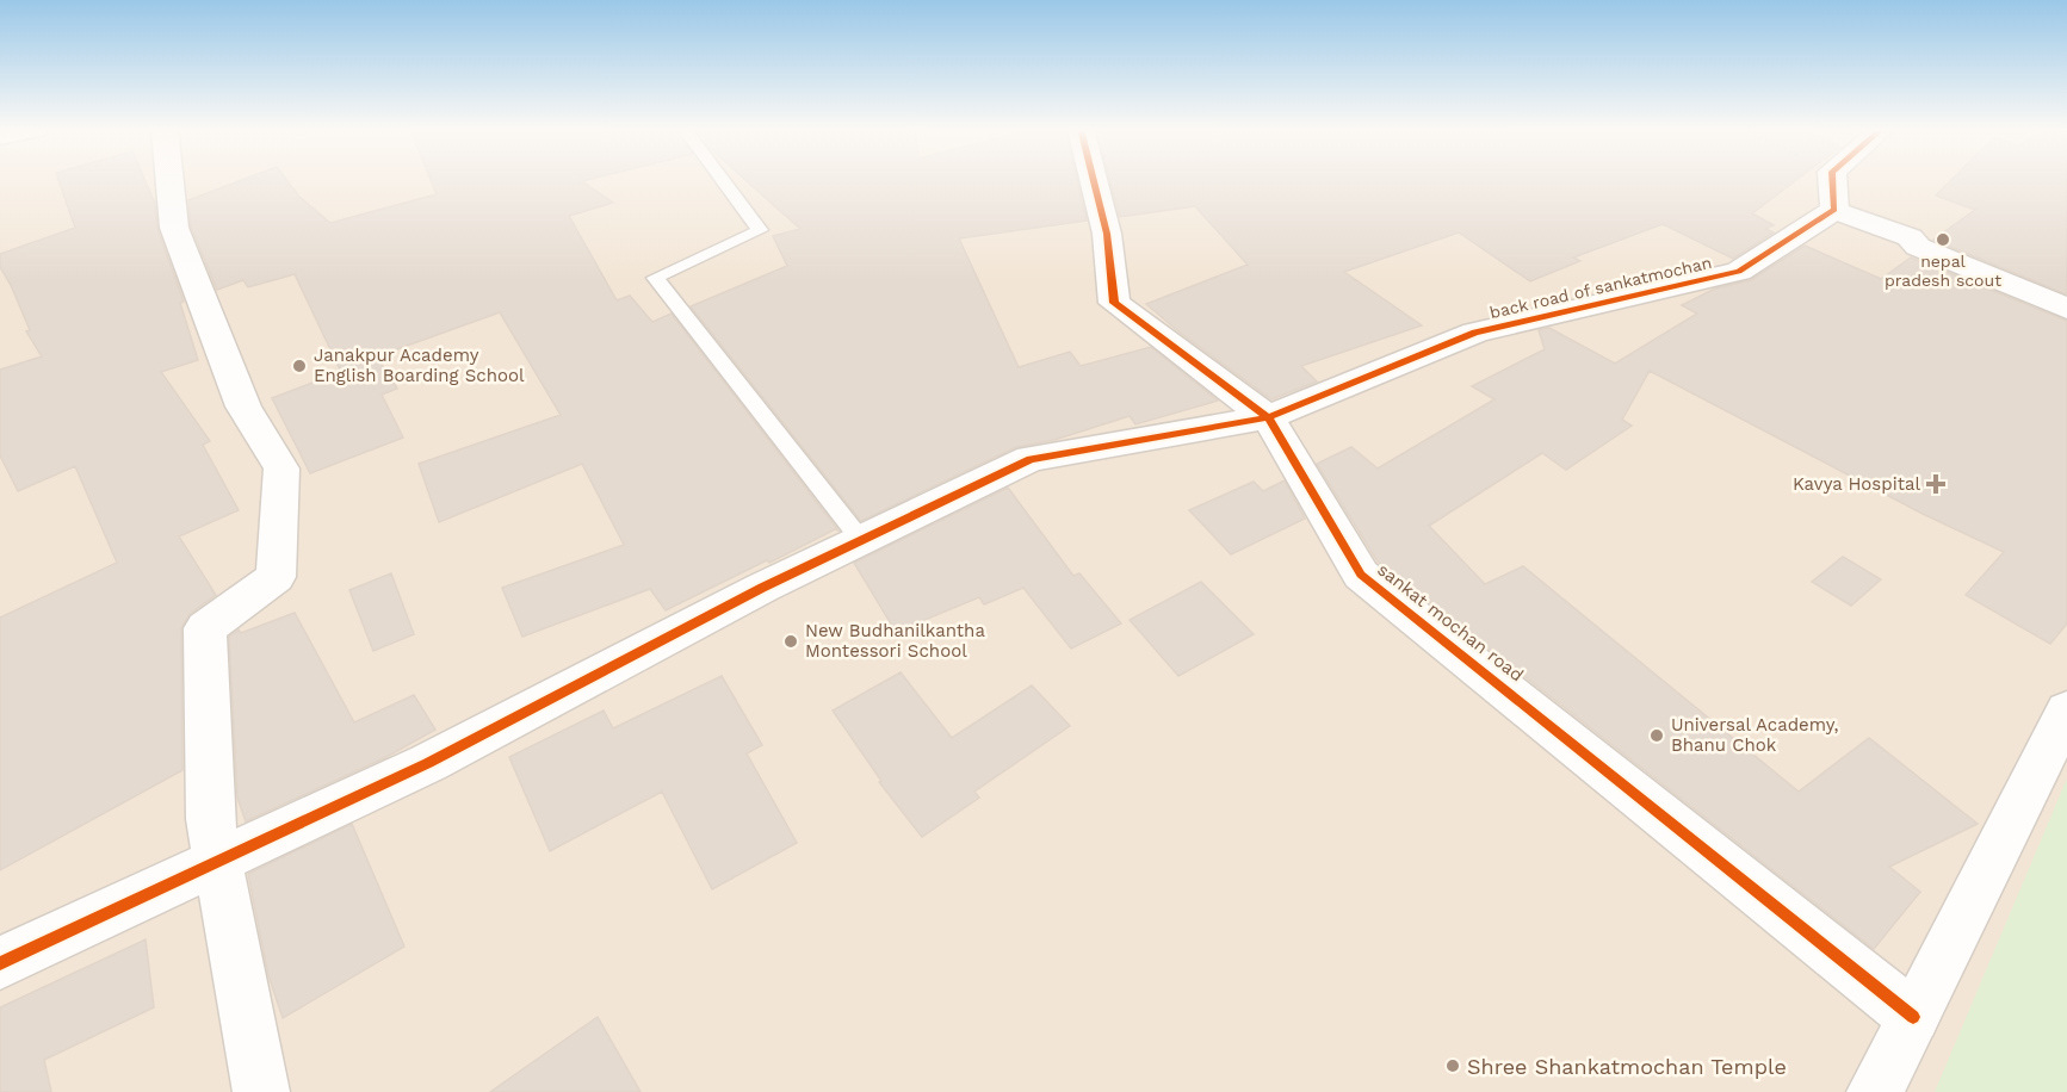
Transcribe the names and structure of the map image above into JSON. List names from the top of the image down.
{
  "streets": {
    "street": ["back road of sankatmochan", "sankat mochan road"]
  },
  "crossings": [
    ["back road of sankatmochan", "sankat mochan road"]
  ],
  "places": {
    "other": [
      "nepal pradesh scout",
      "Janakpur Academy English Boarding School",
      "New Budhanilkantha Montessori School",
      "Universal Academy, Bhanu Chok",
      "Shree Shankatmochan Temple"
    ],
    "health": ["Kavya Hospital"]
  }
}
